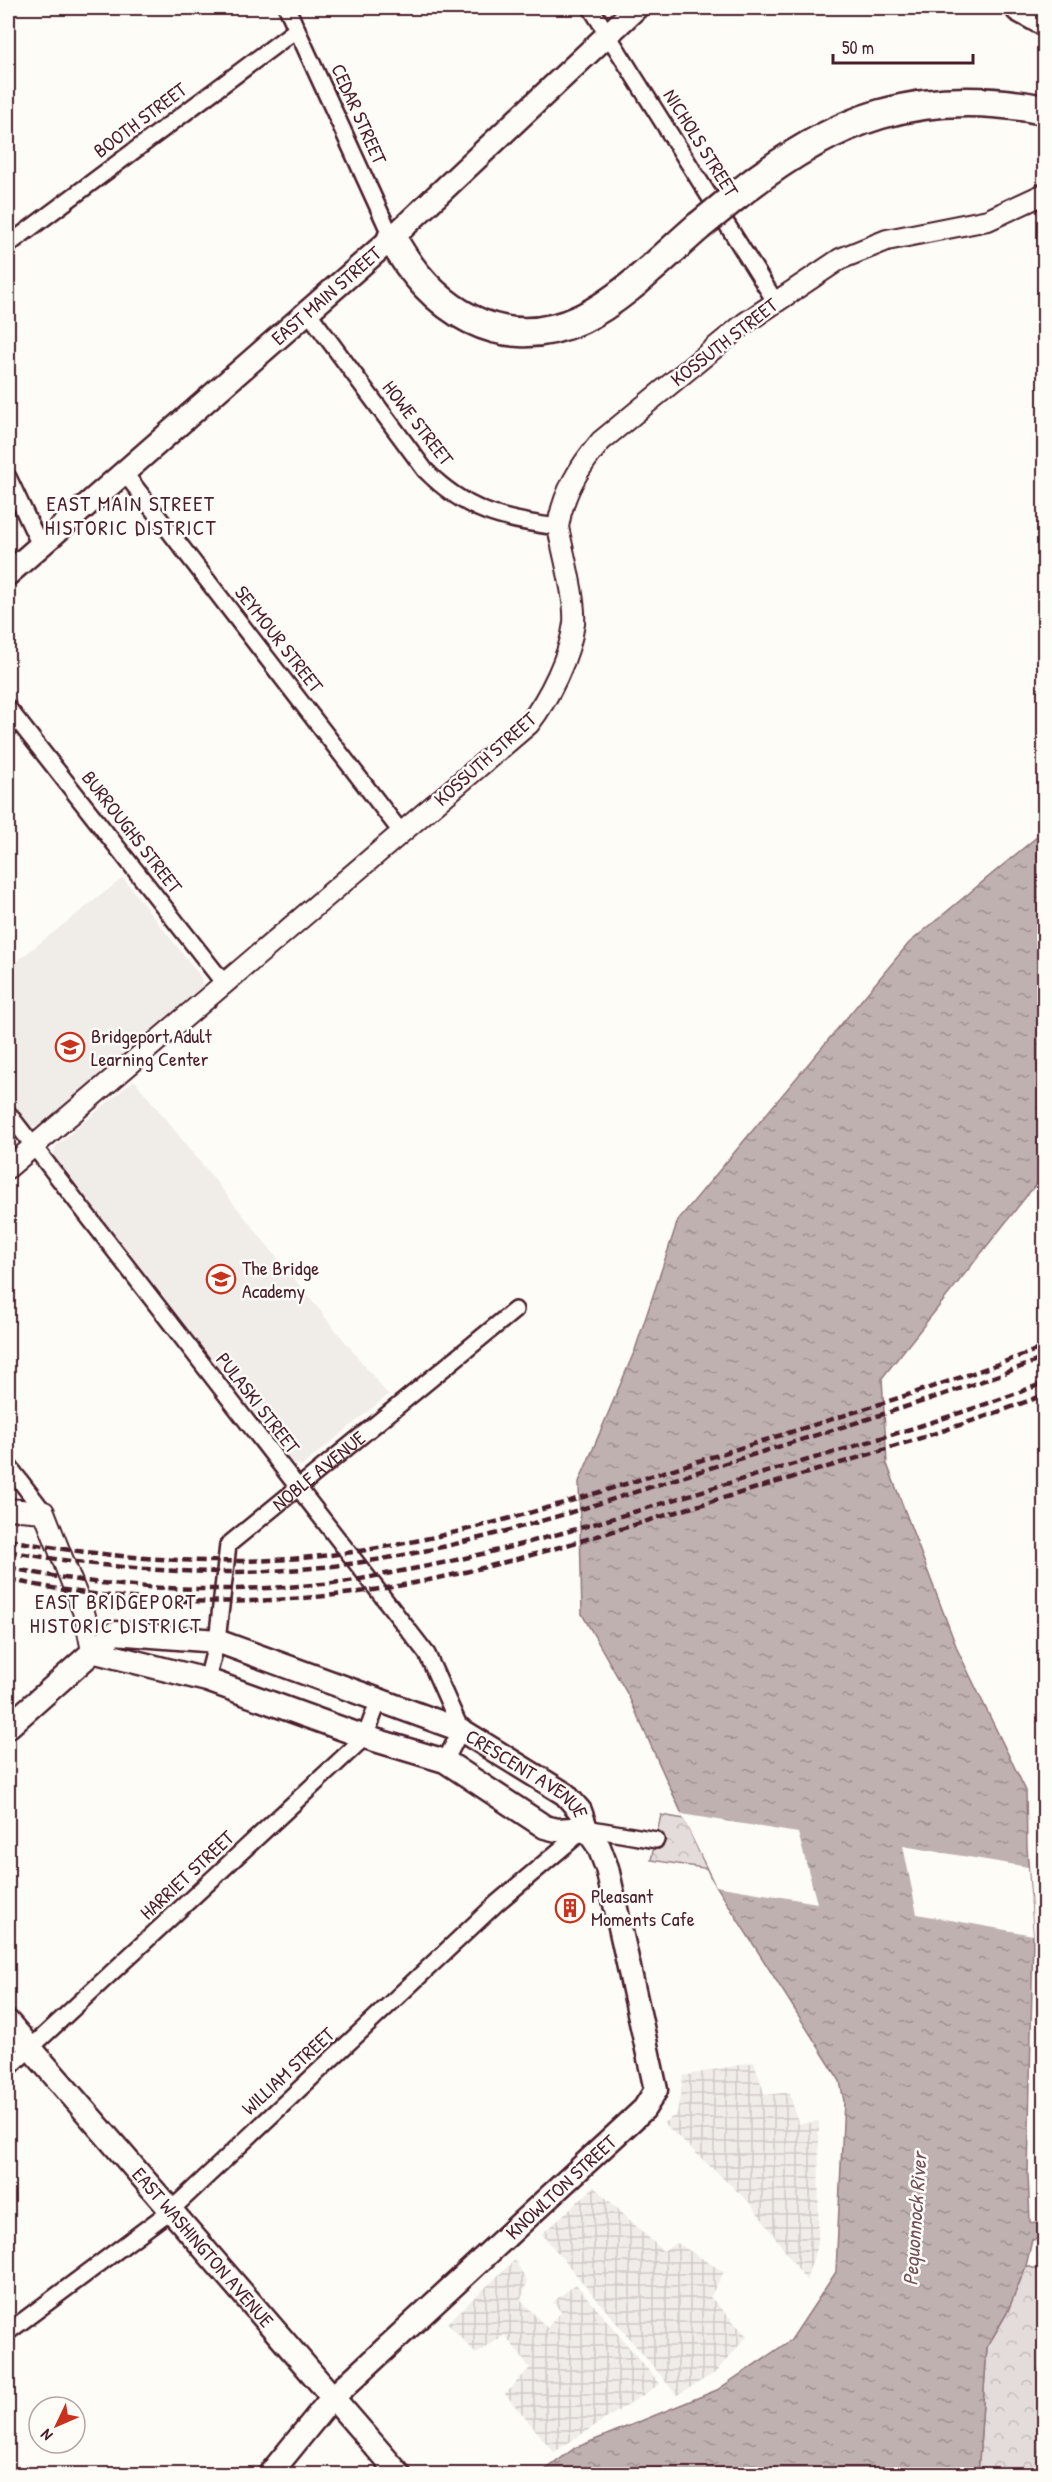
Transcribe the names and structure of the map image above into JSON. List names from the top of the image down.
{
  "streets": {
    "main road": [
      "EAST MAIN STREET",
      "CRESCENT AVENUE",
      "KNOWLTON STREET",
      "EAST WASHINGTON AVENUE"
    ],
    "street": [
      "CEDAR STREET",
      "BOOTH STREET",
      "NICHOLS STREET",
      "KOSSUTH STREET",
      "HOWE STREET",
      "SEYMOUR STREET",
      "BURROUGHS STREET",
      "PULASKI STREET",
      "NOBLE AVENUE",
      "HARRIET STREET",
      "WILLIAM STREET"
    ]
  },
  "crossings": [
    ["CEDAR STREET", "BOOTH STREET"],
    ["CEDAR STREET", "EAST MAIN STREET"],
    ["NICHOLS STREET", "EAST MAIN STREET"],
    ["NICHOLS STREET", "KOSSUTH STREET"],
    ["EAST MAIN STREET", "HOWE STREET"],
    ["EAST MAIN STREET", "SEYMOUR STREET"],
    ["KOSSUTH STREET", "HOWE STREET"],
    ["KOSSUTH STREET", "SEYMOUR STREET"],
    ["KOSSUTH STREET", "BURROUGHS STREET"],
    ["KOSSUTH STREET", "PULASKI STREET"],
    ["PULASKI STREET", "NOBLE AVENUE"],
    ["PULASKI STREET", "CRESCENT AVENUE"],
    ["NOBLE AVENUE", "CRESCENT AVENUE"],
    ["CRESCENT AVENUE", "HARRIET STREET"],
    ["CRESCENT AVENUE", "WILLIAM STREET"],
    ["CRESCENT AVENUE", "KNOWLTON STREET"],
    ["HARRIET STREET", "EAST WASHINGTON AVENUE"],
    ["WILLIAM STREET", "KNOWLTON STREET"],
    ["WILLIAM STREET", "EAST WASHINGTON AVENUE"],
    ["KNOWLTON STREET", "EAST WASHINGTON AVENUE"]
  ],
  "districts": ["EAST MAIN STREET HISTORIC DISTRICT", "EAST BRIDGEPORT HISTORIC DISTRICT"],
  "water": ["Pequonnock River"],
  "places": {
    "school or university": ["Bridgeport Adult Learning Center", "The Bridge Academy"],
    "building": ["Pleasant Moments Cafe"]
  },
  "scale_bar": "50 m",
  "north": "bottom left"
}
